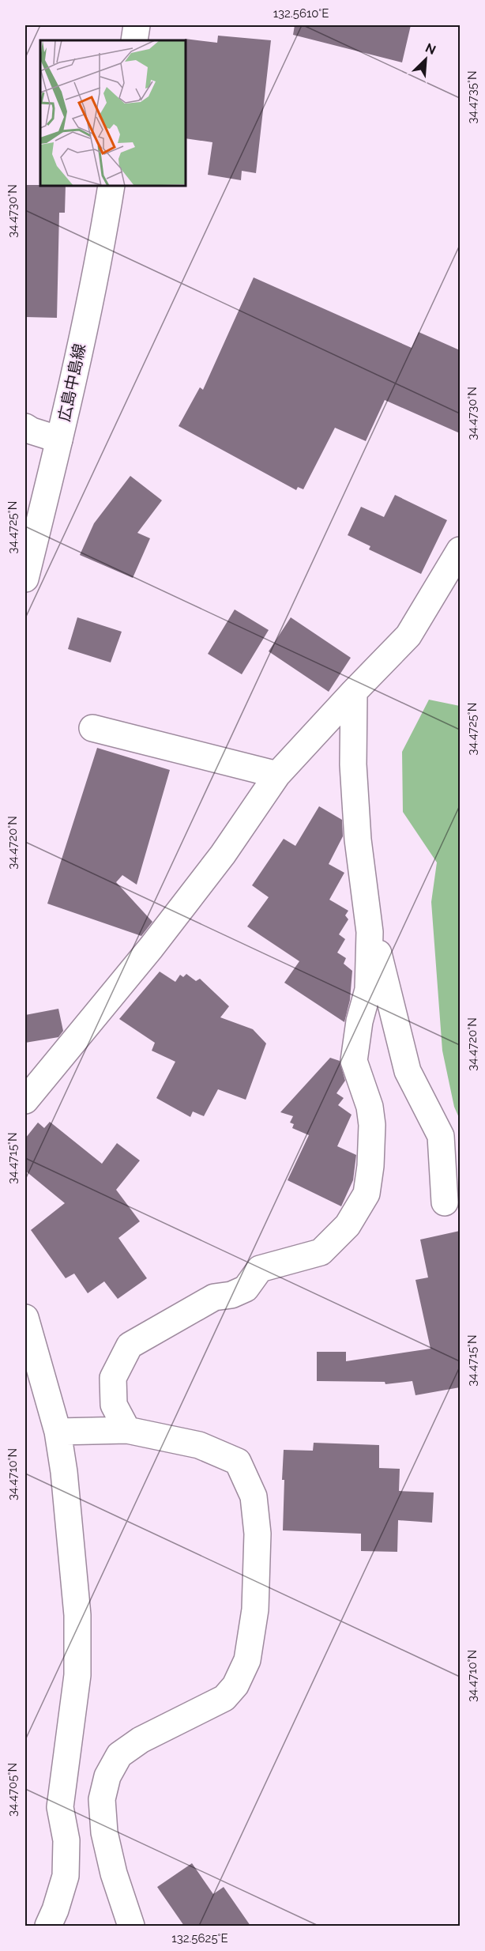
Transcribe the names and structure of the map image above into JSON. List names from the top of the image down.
{
  "streets": {
    "street": ["広島中島線"]
  },
  "north": "top right",
  "coordinates": [
    "132.5610°E",
    "34.4735°N",
    "34.4730°N",
    "34.4725°N",
    "34.4720°N",
    "34.4715°N",
    "34.4710°N",
    "34.4705°N",
    "132.5625°E"
  ]
}
